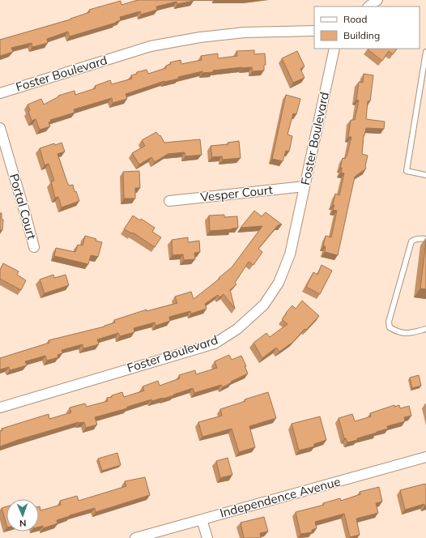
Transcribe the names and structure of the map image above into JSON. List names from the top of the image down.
{
  "streets": {
    "street": [
      "Foster Boulevard",
      "Vesper Court",
      "Portal Court",
      "Independence Avenue"
    ]
  },
  "crossings": [
    ["Foster Boulevard", "Vesper Court"]
  ],
  "legend": ["Road", "Building"],
  "north": "bottom"
}
